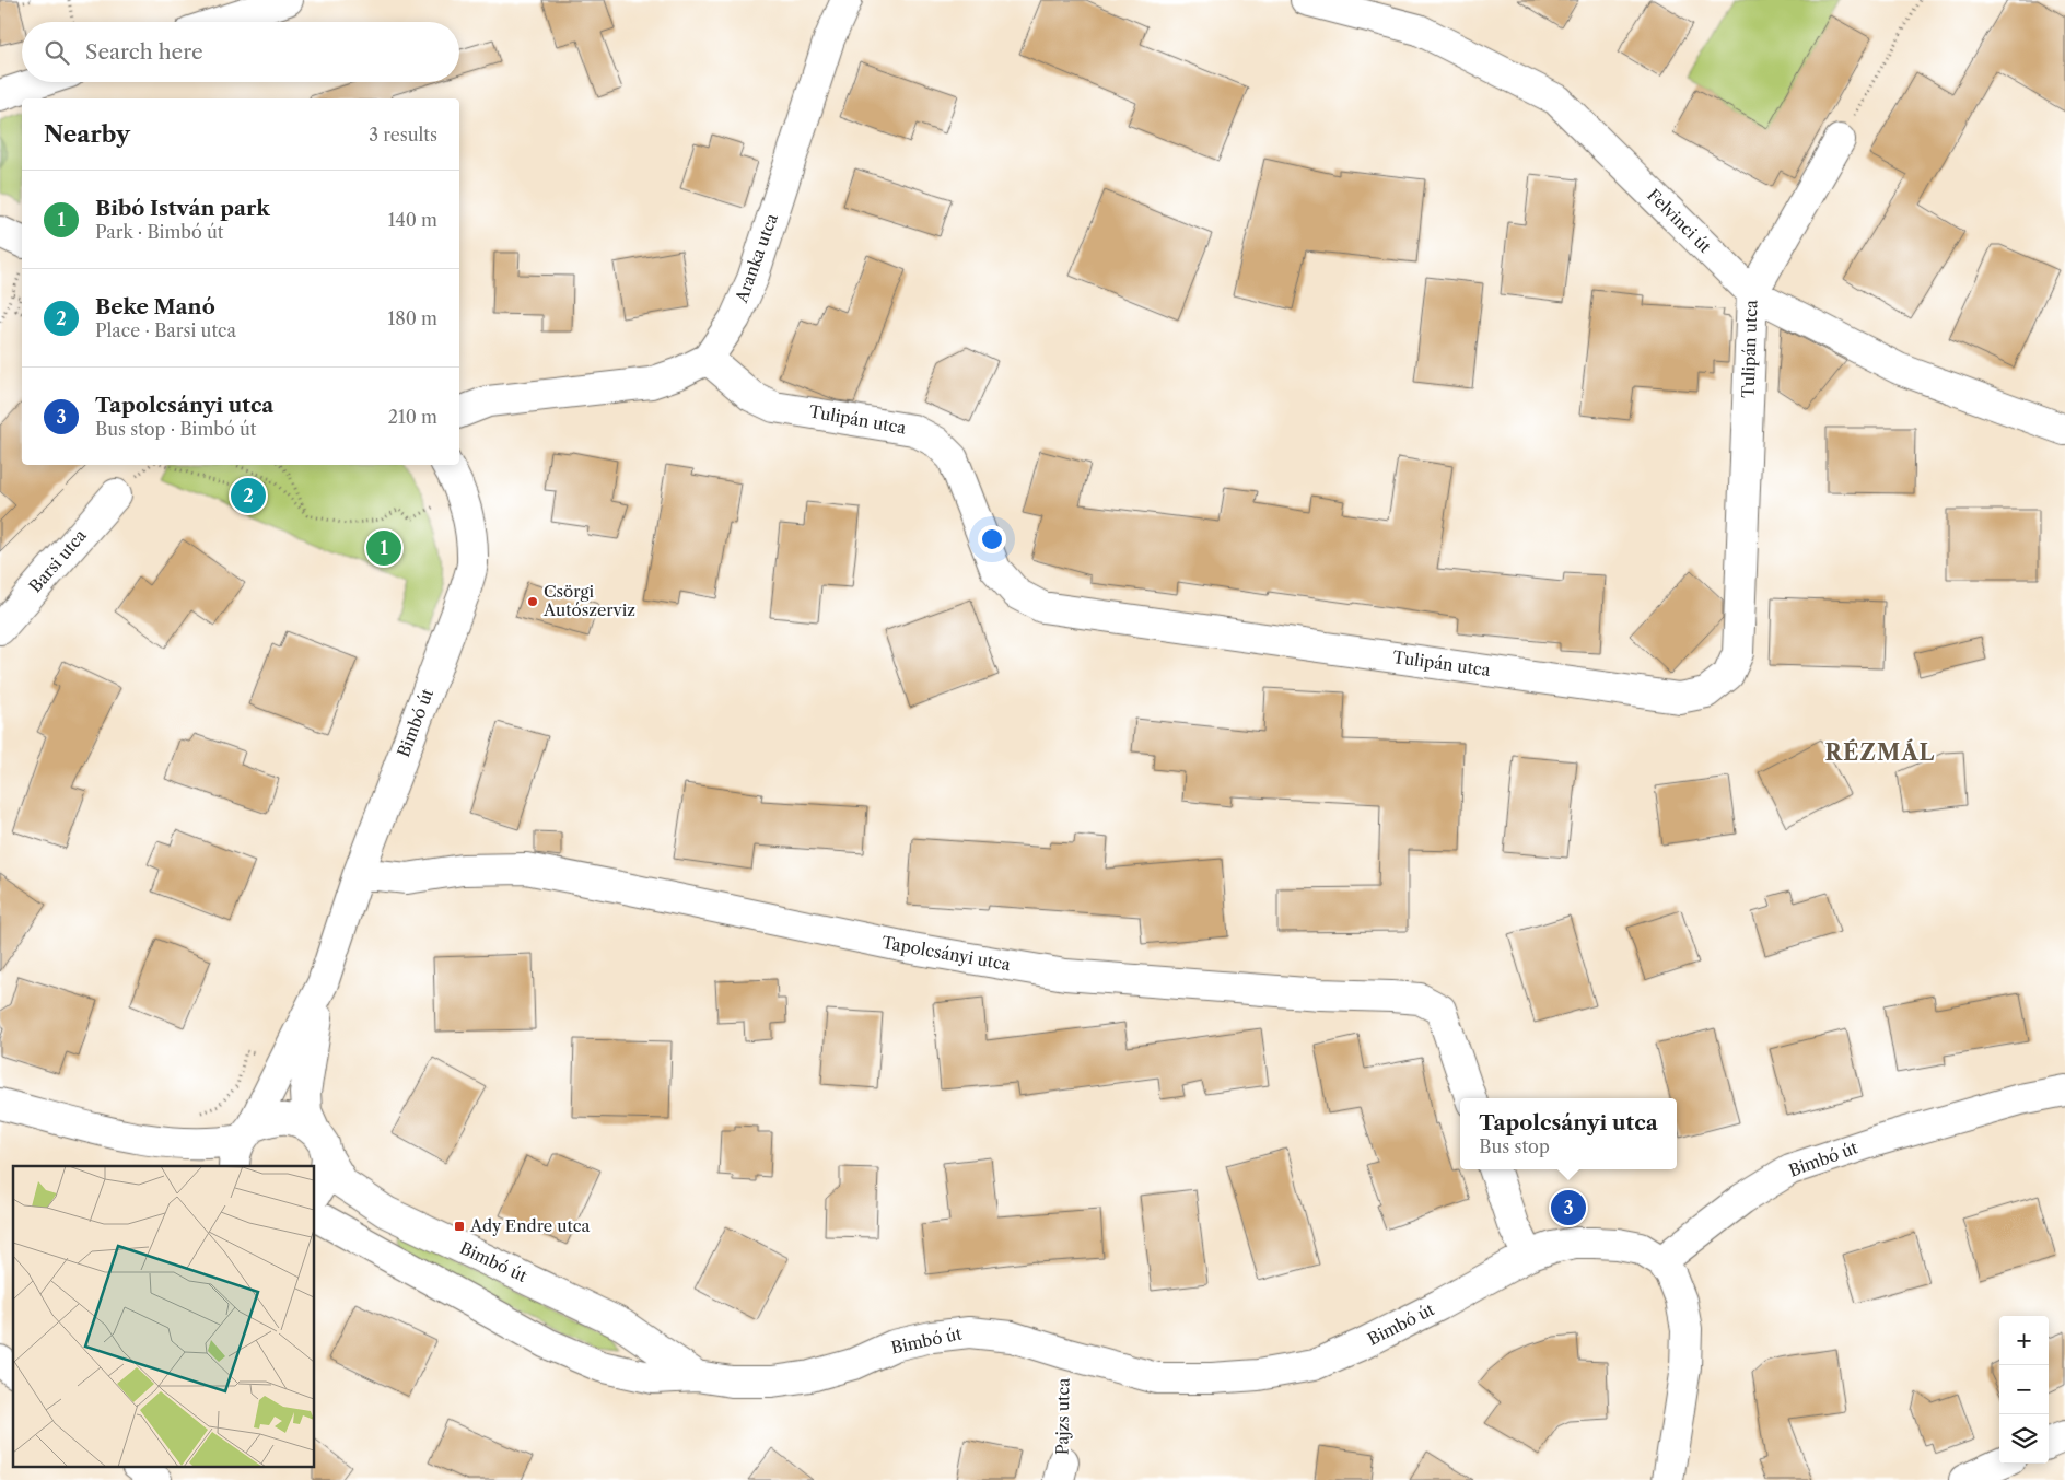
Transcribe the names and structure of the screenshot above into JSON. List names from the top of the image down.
{
  "streets": {
    "street": [
      "Felvinci út",
      "Aranka utca",
      "Tulipán utca",
      "Barsi utca",
      "Bimbó út",
      "Tapolcsányi utca"
    ],
    "path": ["Pajzs utca"]
  },
  "crossings": [
    ["Felvinci út", "Tulipán utca"],
    ["Aranka utca", "Tulipán utca"],
    ["Bimbó út", "Tapolcsányi utca"],
    ["Bimbó út", "Pajzs utca"]
  ],
  "districts": ["RÉZMÁL"],
  "places": {
    "other": ["Csörgi Autószerviz"],
    "transit": ["Ady Endre utca"]
  },
  "page": {
    "search": "Search here",
    "heading": ["Nearby", "3 results"],
    "list": [
      {
        "mark": "1",
        "name": "Bibó István park",
        "note": "Park · Bimbó út",
        "value": "140 m"
      },
      {
        "mark": "2",
        "name": "Beke Manó",
        "note": "Place · Barsi utca",
        "value": "180 m"
      },
      {
        "mark": "3",
        "name": "Tapolcsányi utca",
        "note": "Bus stop · Bimbó út",
        "value": "210 m"
      }
    ],
    "pins": ["2", "1", "3"],
    "popup": ["Tapolcsányi utca", "Bus stop"],
    "map_buttons": ["+", "−"]
  }
}
